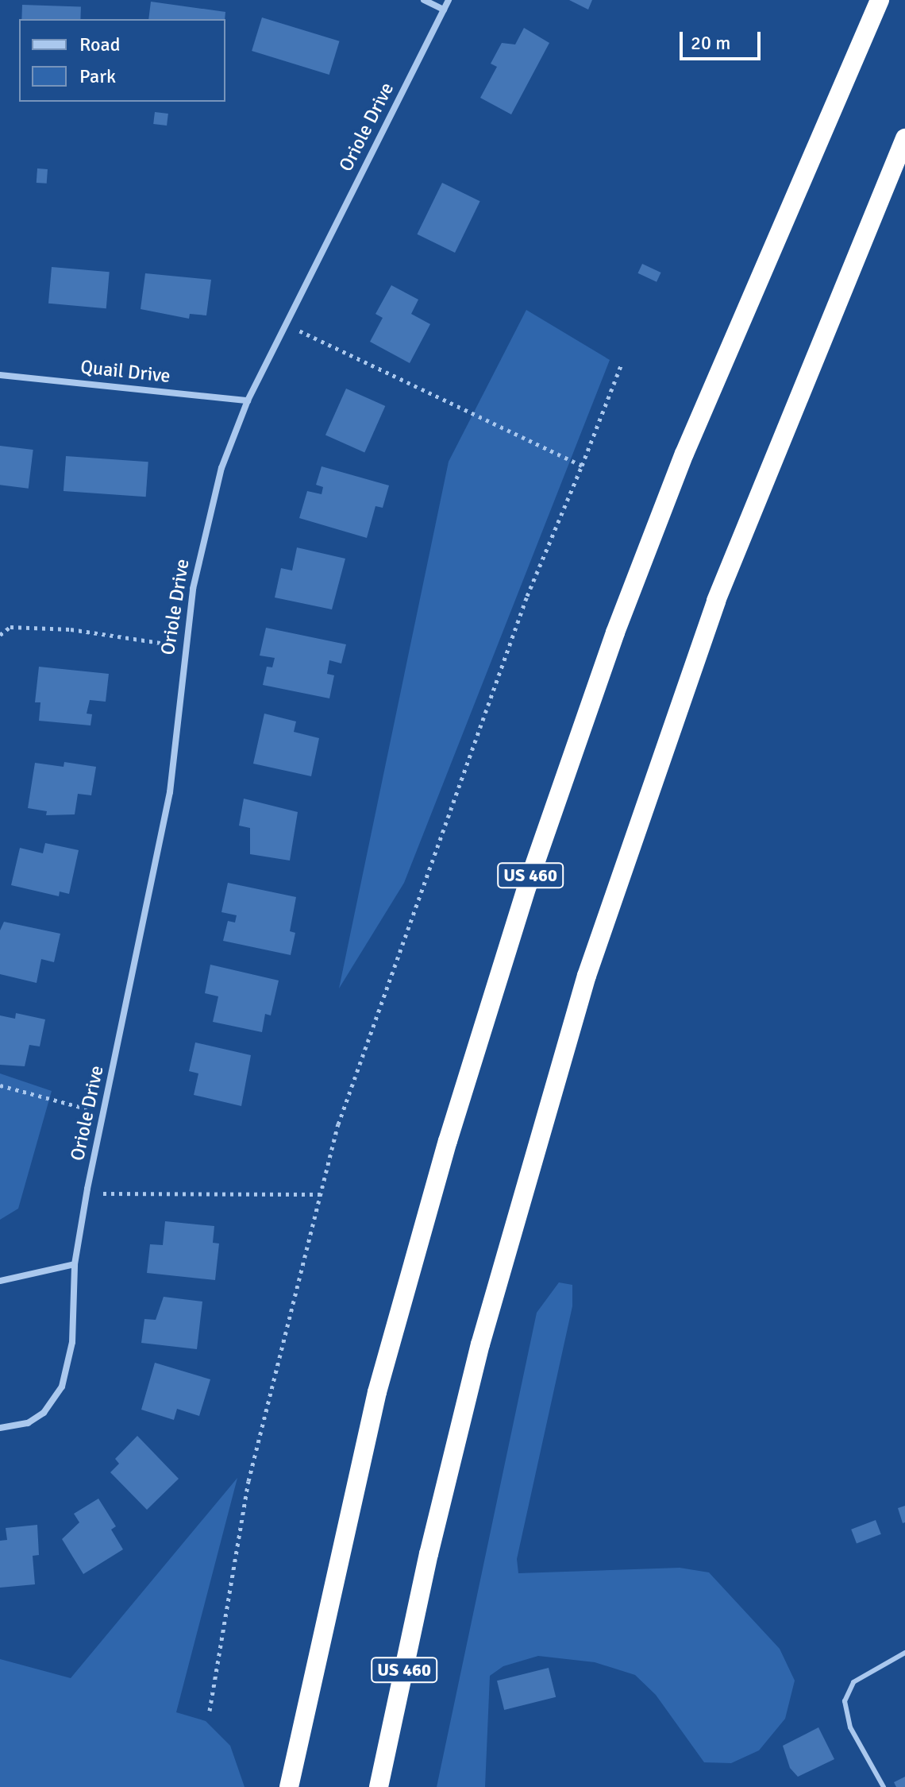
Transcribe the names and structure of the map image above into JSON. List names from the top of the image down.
{
  "streets": {
    "highway": ["US 460"],
    "street": ["Oriole Drive", "Quail Drive"]
  },
  "crossings": [
    ["Oriole Drive", "Quail Drive"]
  ],
  "legend": ["Road", "Park"],
  "scale_bar": "20 m"
}
